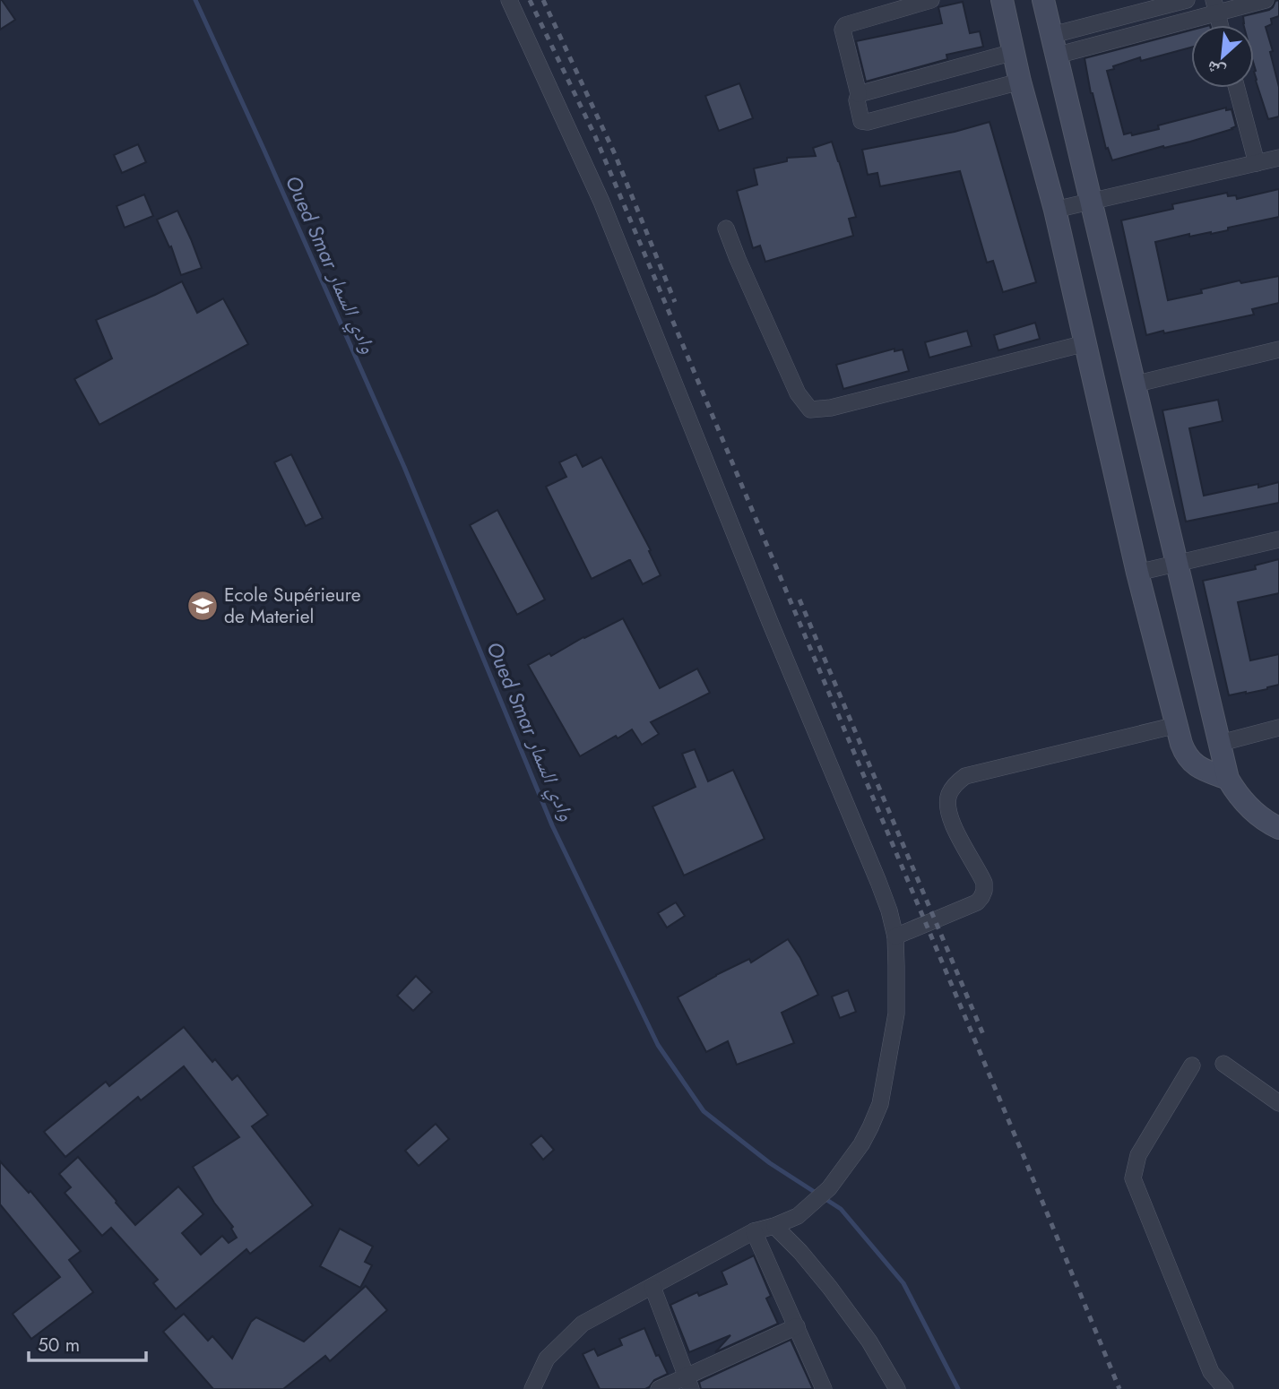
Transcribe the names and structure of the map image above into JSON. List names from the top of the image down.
{
  "water": ["Oued Smar وادي السمار"],
  "places": {
    "school or university": ["Ecole Supérieure de Materiel"]
  },
  "scale_bar": "50 m",
  "north": "bottom left"
}
